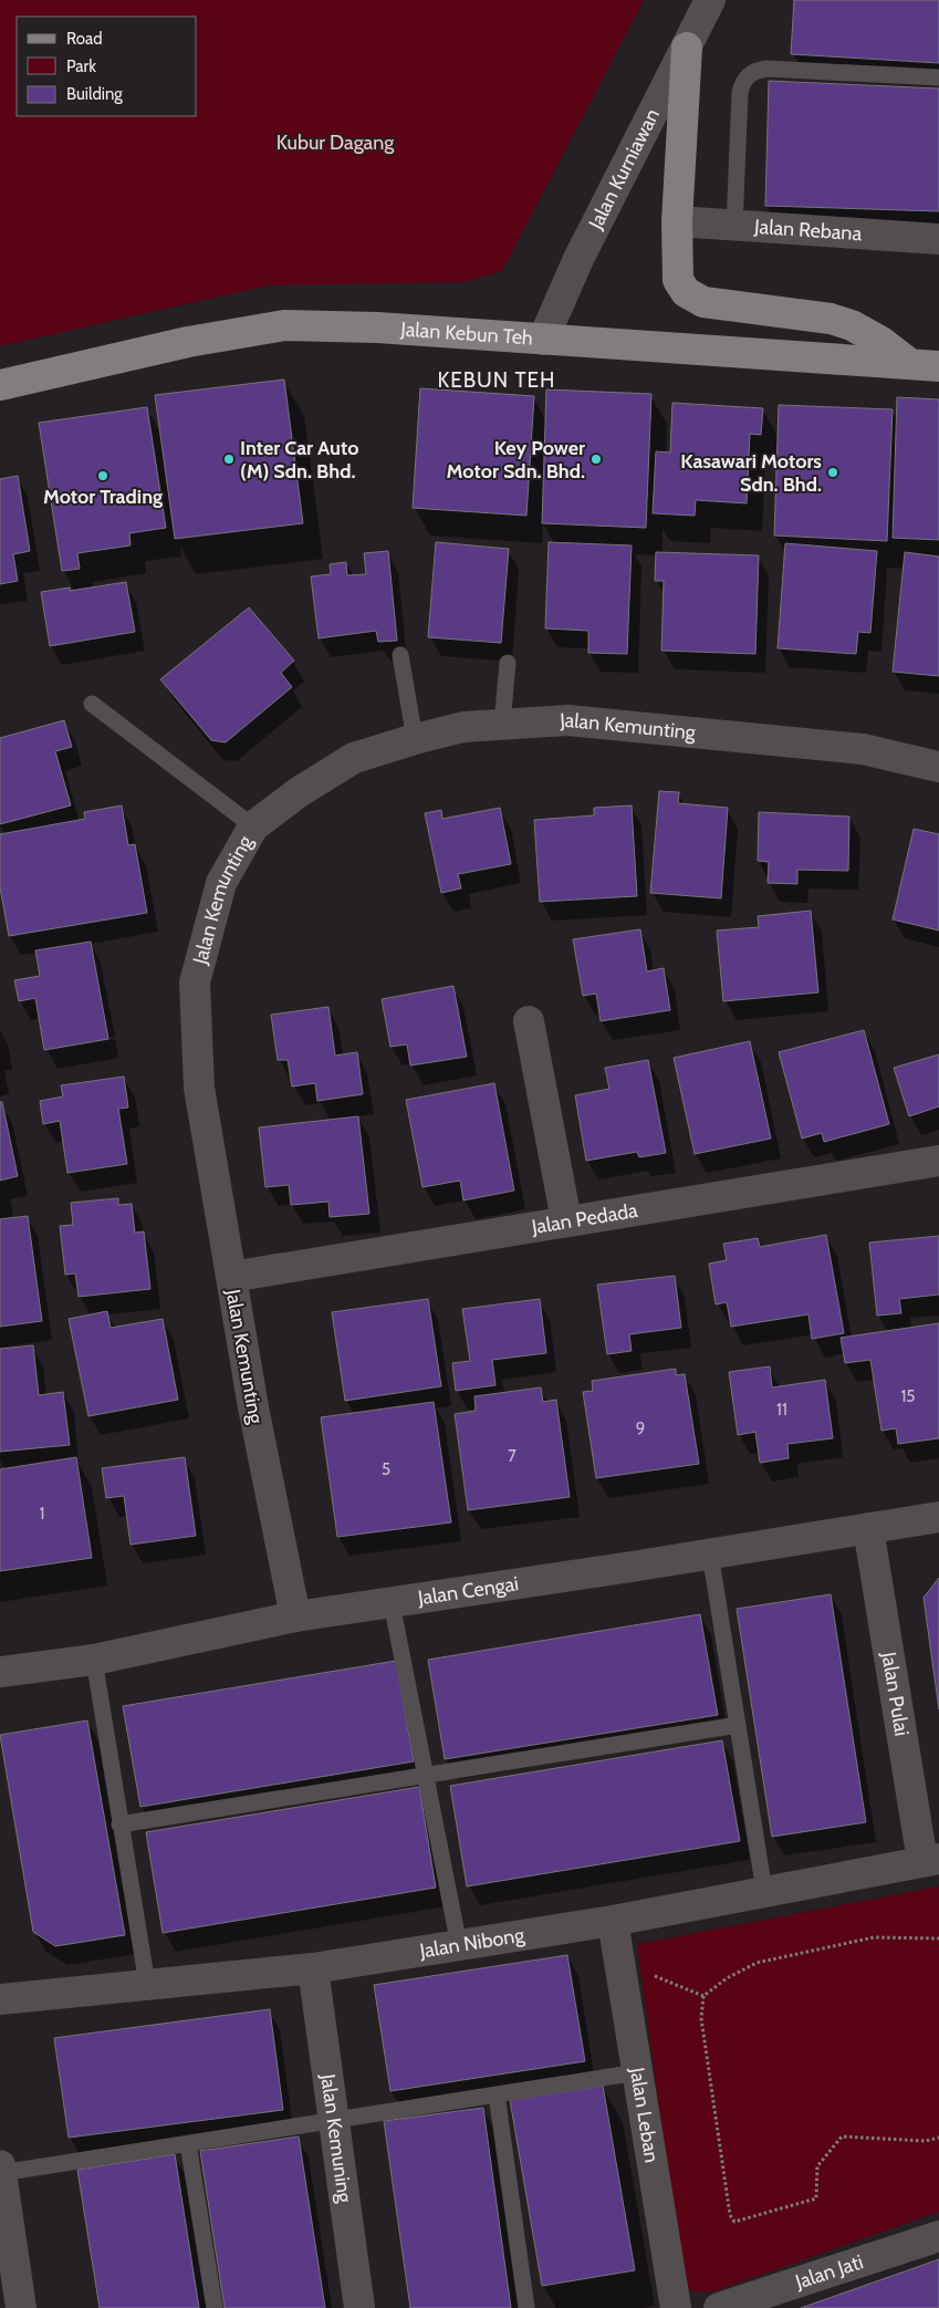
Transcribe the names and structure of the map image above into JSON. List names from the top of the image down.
{
  "streets": {
    "main road": ["Jalan Kebun Teh"],
    "street": [
      "Jalan Kurniawan",
      "Jalan Rebana",
      "Jalan Kemunting",
      "Jalan Pedada",
      "Jalan Cengai",
      "Jalan Pulai",
      "Jalan Nibong",
      "Jalan Leban",
      "Jalan Kemuning",
      "Jalan Jati"
    ]
  },
  "crossings": [
    ["Jalan Kurniawan", "Jalan Kebun Teh"],
    ["Jalan Kemunting", "Jalan Pedada"],
    ["Jalan Kemunting", "Jalan Cengai"],
    ["Jalan Cengai", "Jalan Pulai"],
    ["Jalan Pulai", "Jalan Nibong"],
    ["Jalan Nibong", "Jalan Leban"],
    ["Jalan Nibong", "Jalan Kemuning"]
  ],
  "districts": ["KEBUN TEH"],
  "parks": ["Kubur Dagang"],
  "places": [
    "Inter Car Auto (M) Sdn. Bhd.",
    "Key Power Motor Sdn. Bhd.",
    "Kasawari Motors Sdn. Bhd.",
    "Motor Trading"
  ],
  "house_numbers": [
    "15",
    "11",
    "9",
    "7",
    "5",
    "1"
  ],
  "legend": ["Road", "Park", "Building"]
}
